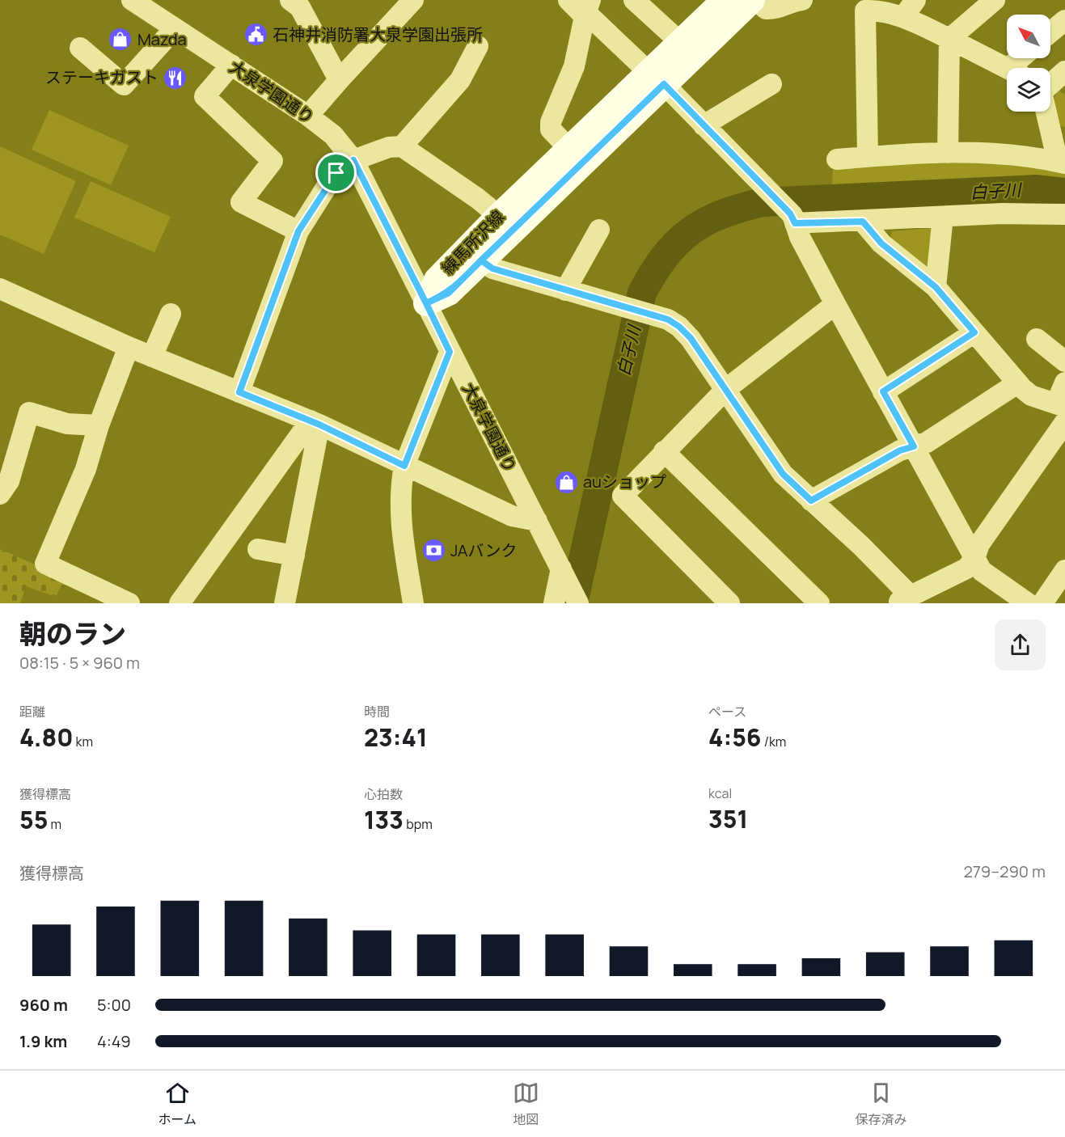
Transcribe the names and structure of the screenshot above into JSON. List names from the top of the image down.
{
  "streets": {
    "main road": ["練馬所沢線"],
    "street": ["大泉学園通り"]
  },
  "crossings": [
    ["大泉学園通り", "練馬所沢線"]
  ],
  "water": ["白子川"],
  "places": {
    "public building": ["石神井消防署大泉学園出張所"],
    "shop": ["Mazda", "auショップ"],
    "restaurant": ["ステーキガスト"],
    "bank": ["JAバンク"]
  },
  "north": "top left",
  "page": {
    "heading": ["朝のラン", "08:15 · 5 × 960 m"],
    "stats": [
      ["距離", "4.80 km"],
      ["時間", "23:41"],
      ["ペース", "4:56 /km"],
      ["獲得標高", "55 m"],
      ["心拍数", "133 bpm"],
      ["kcal", "351"]
    ],
    "chart": ["獲得標高", "279–290 m"],
    "list": [
      {
        "name": "960 m",
        "note": "5:00"
      },
      {
        "name": "1.9 km",
        "note": "4:49"
      }
    ],
    "tabs": ["ホーム", "地図", "保存済み"]
  }
}
